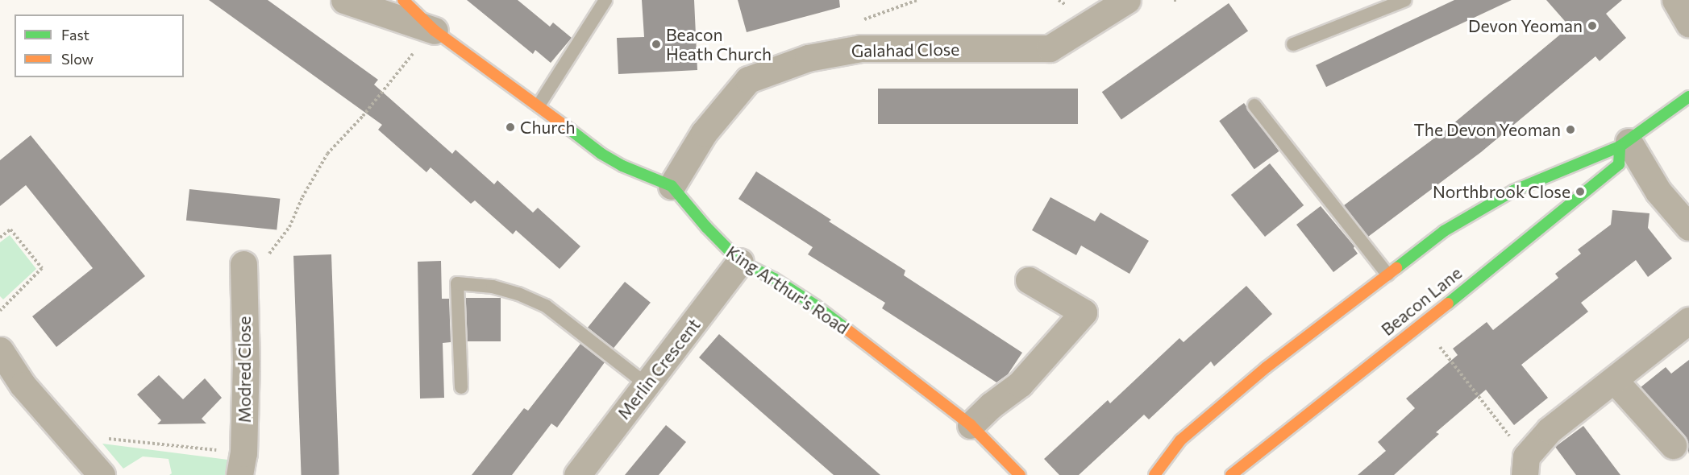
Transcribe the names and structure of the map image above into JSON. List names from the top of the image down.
{
  "streets": {
    "street": [
      "Galahad Close",
      "King Arthur's Road",
      "Beacon Lane",
      "Merlin Crescent",
      "Modred Close"
    ]
  },
  "crossings": [
    ["Galahad Close", "King Arthur's Road"],
    ["King Arthur's Road", "Merlin Crescent"]
  ],
  "places": [
    "Devon Yeoman",
    "Beacon Heath Church",
    "Church",
    "The Devon Yeoman",
    "Northbrook Close"
  ],
  "legend": ["Fast", "Slow"]
}
